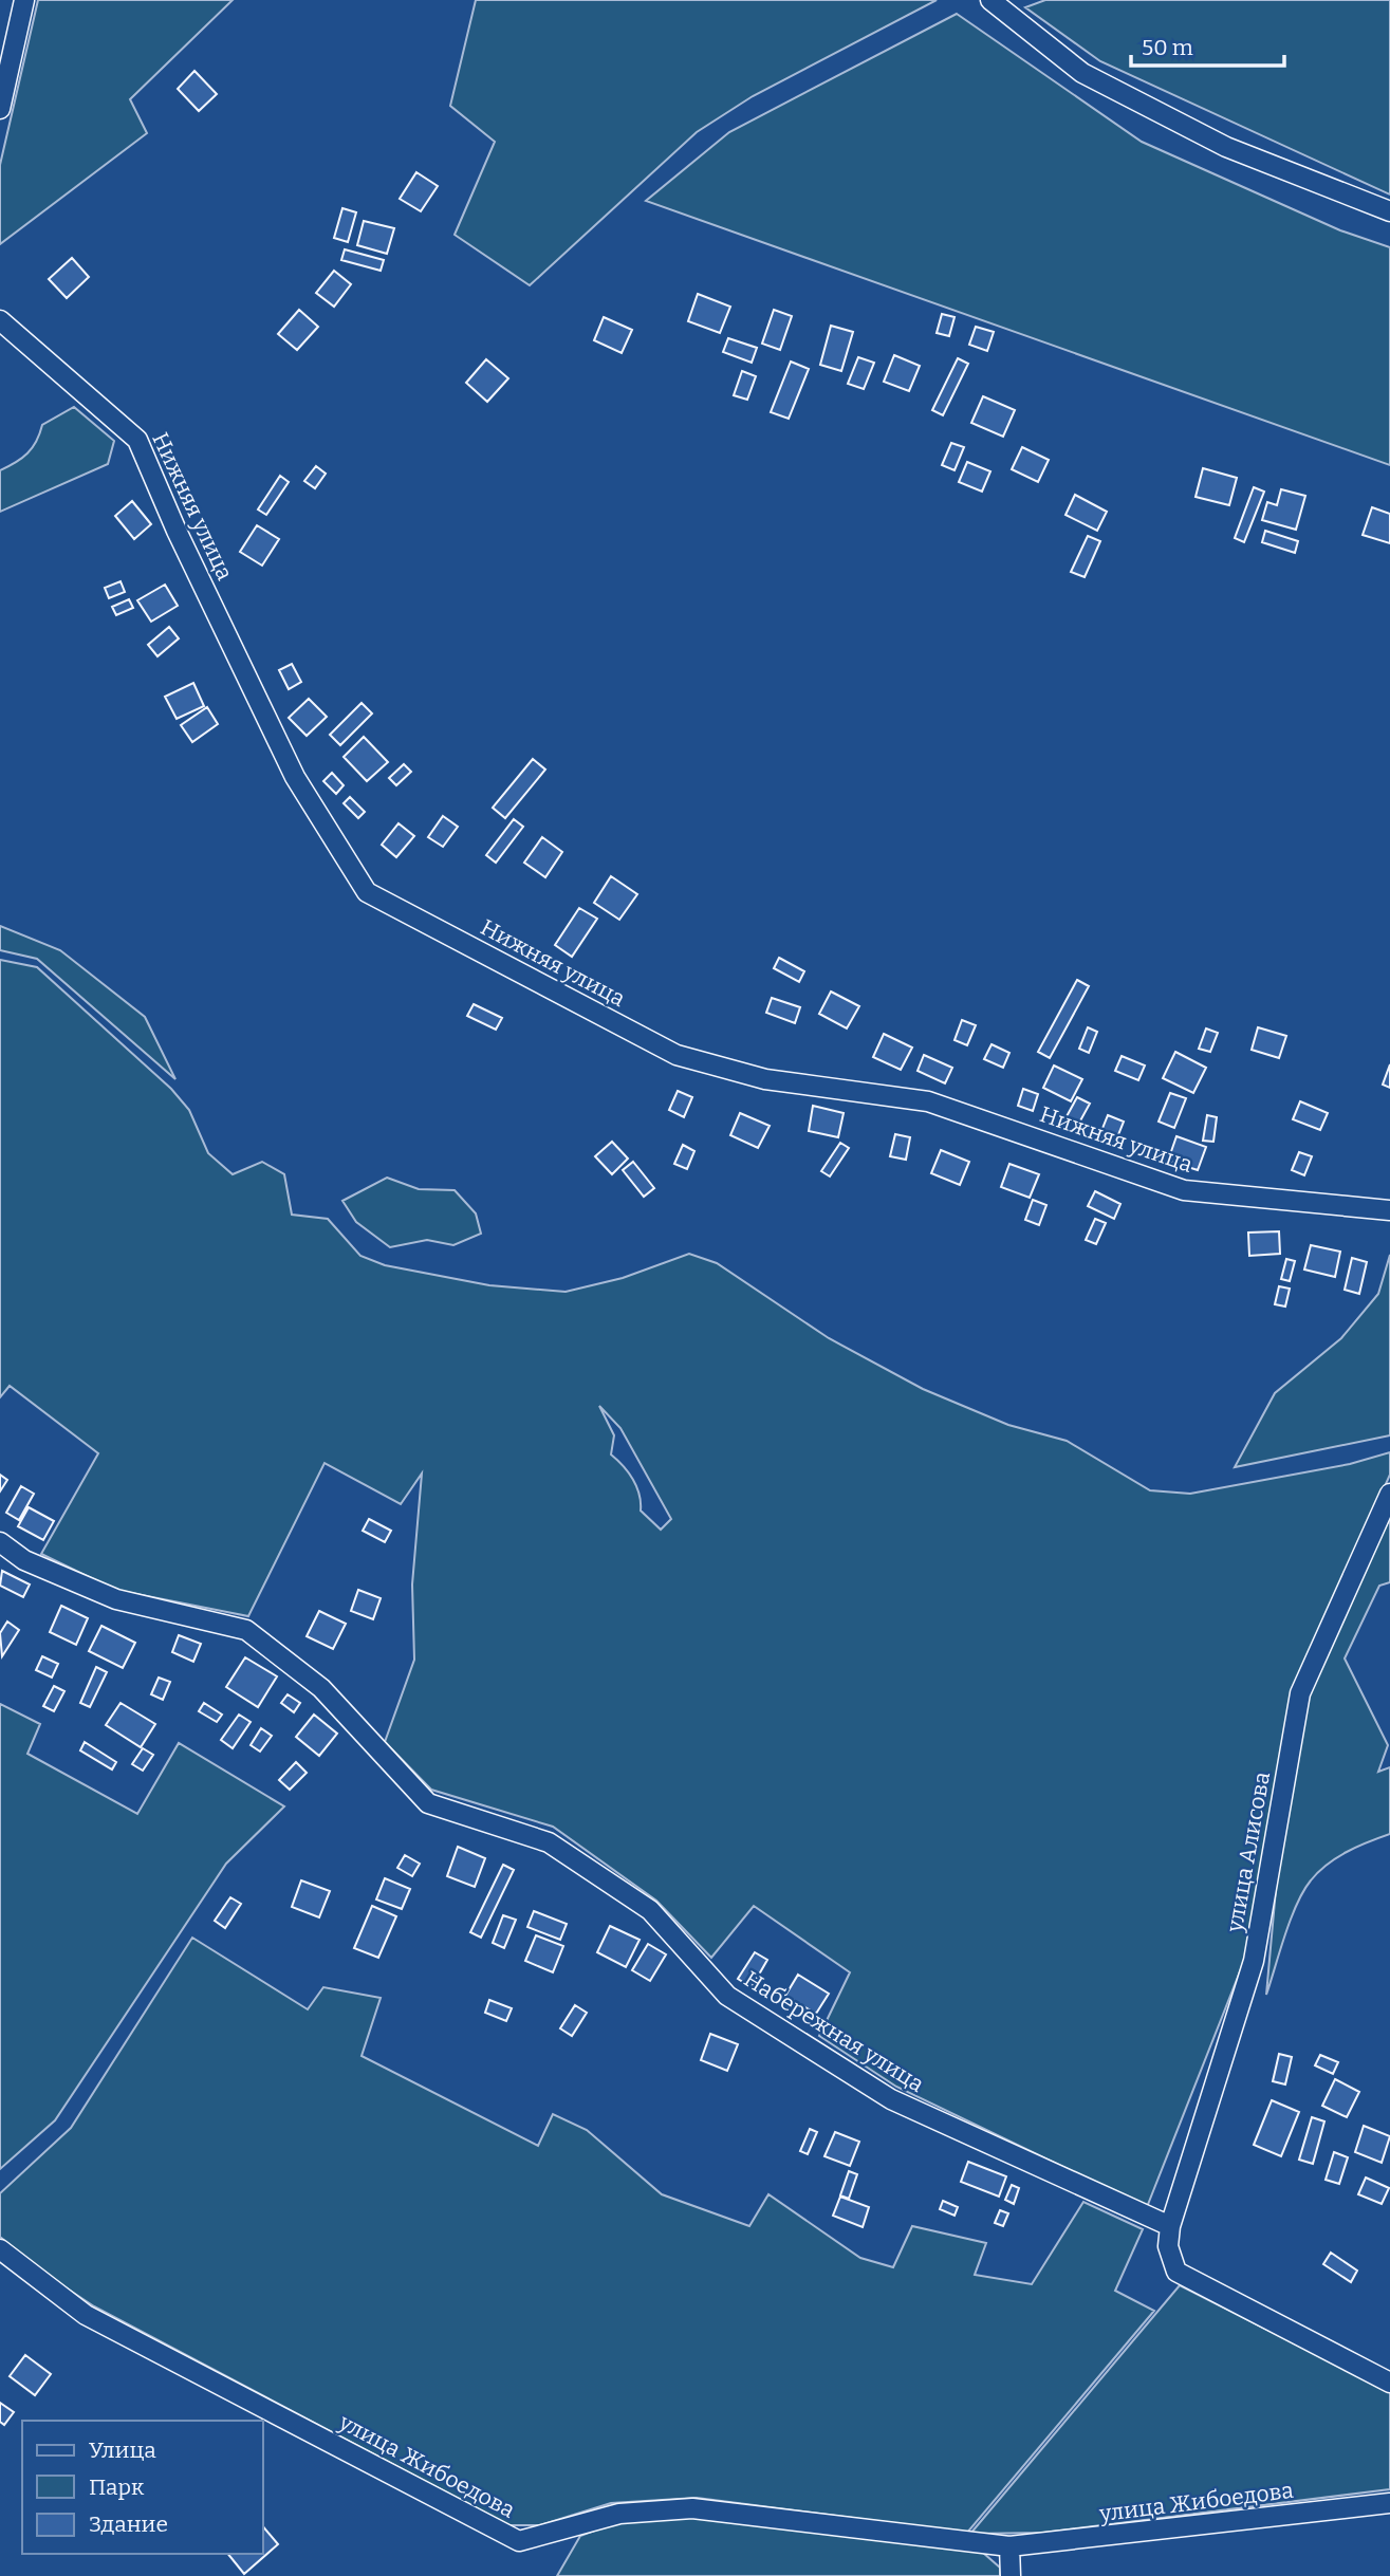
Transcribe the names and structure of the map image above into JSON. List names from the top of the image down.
{
  "streets": {
    "street": [
      "Нижняя улица",
      "улица Алисова",
      "Набережная улица",
      "улица Жибоедова"
    ]
  },
  "crossings": [
    ["улица Алисова", "Набережная улица"]
  ],
  "legend": ["Улица", "Парк", "Здание"],
  "scale_bar": "50 m"
}
